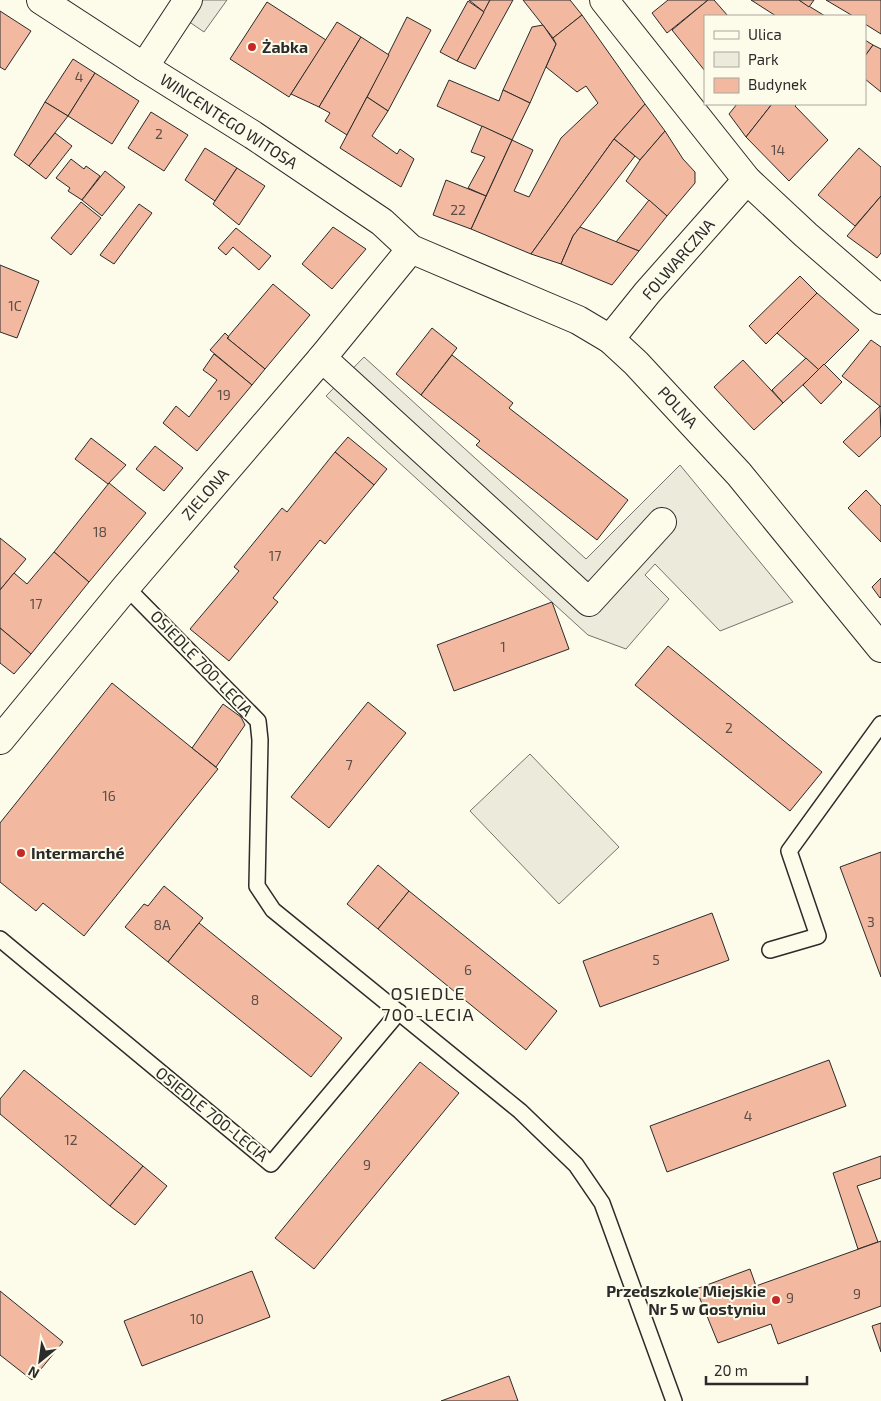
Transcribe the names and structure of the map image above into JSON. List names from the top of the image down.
{
  "streets": {
    "street": [
      "WINCENTEGO WITOSA",
      "FOLWARCZNA",
      "POLNA",
      "ZIELONA"
    ],
    "lane": ["OSIEDLE 700-LECIA"]
  },
  "crossings": [
    ["WINCENTEGO WITOSA", "POLNA"],
    ["WINCENTEGO WITOSA", "ZIELONA"],
    ["FOLWARCZNA", "POLNA"],
    ["POLNA", "ZIELONA"],
    ["ZIELONA", "OSIEDLE 700-LECIA"]
  ],
  "districts": ["OSIEDLE 700-LECIA"],
  "places": ["Żabka", "Intermarché", "Przedszkole Miejskie Nr 5 w Gostyniu"],
  "house_numbers": [
    "4",
    "2",
    "14",
    "22",
    "1C",
    "19",
    "18",
    "17",
    "17",
    "1",
    "2",
    "7",
    "16",
    "3",
    "8A",
    "5",
    "6",
    "8",
    "4",
    "12",
    "9",
    "9",
    "9",
    "10"
  ],
  "legend": ["Ulica", "Park", "Budynek"],
  "scale_bar": "20 m",
  "north": "bottom left"
}
